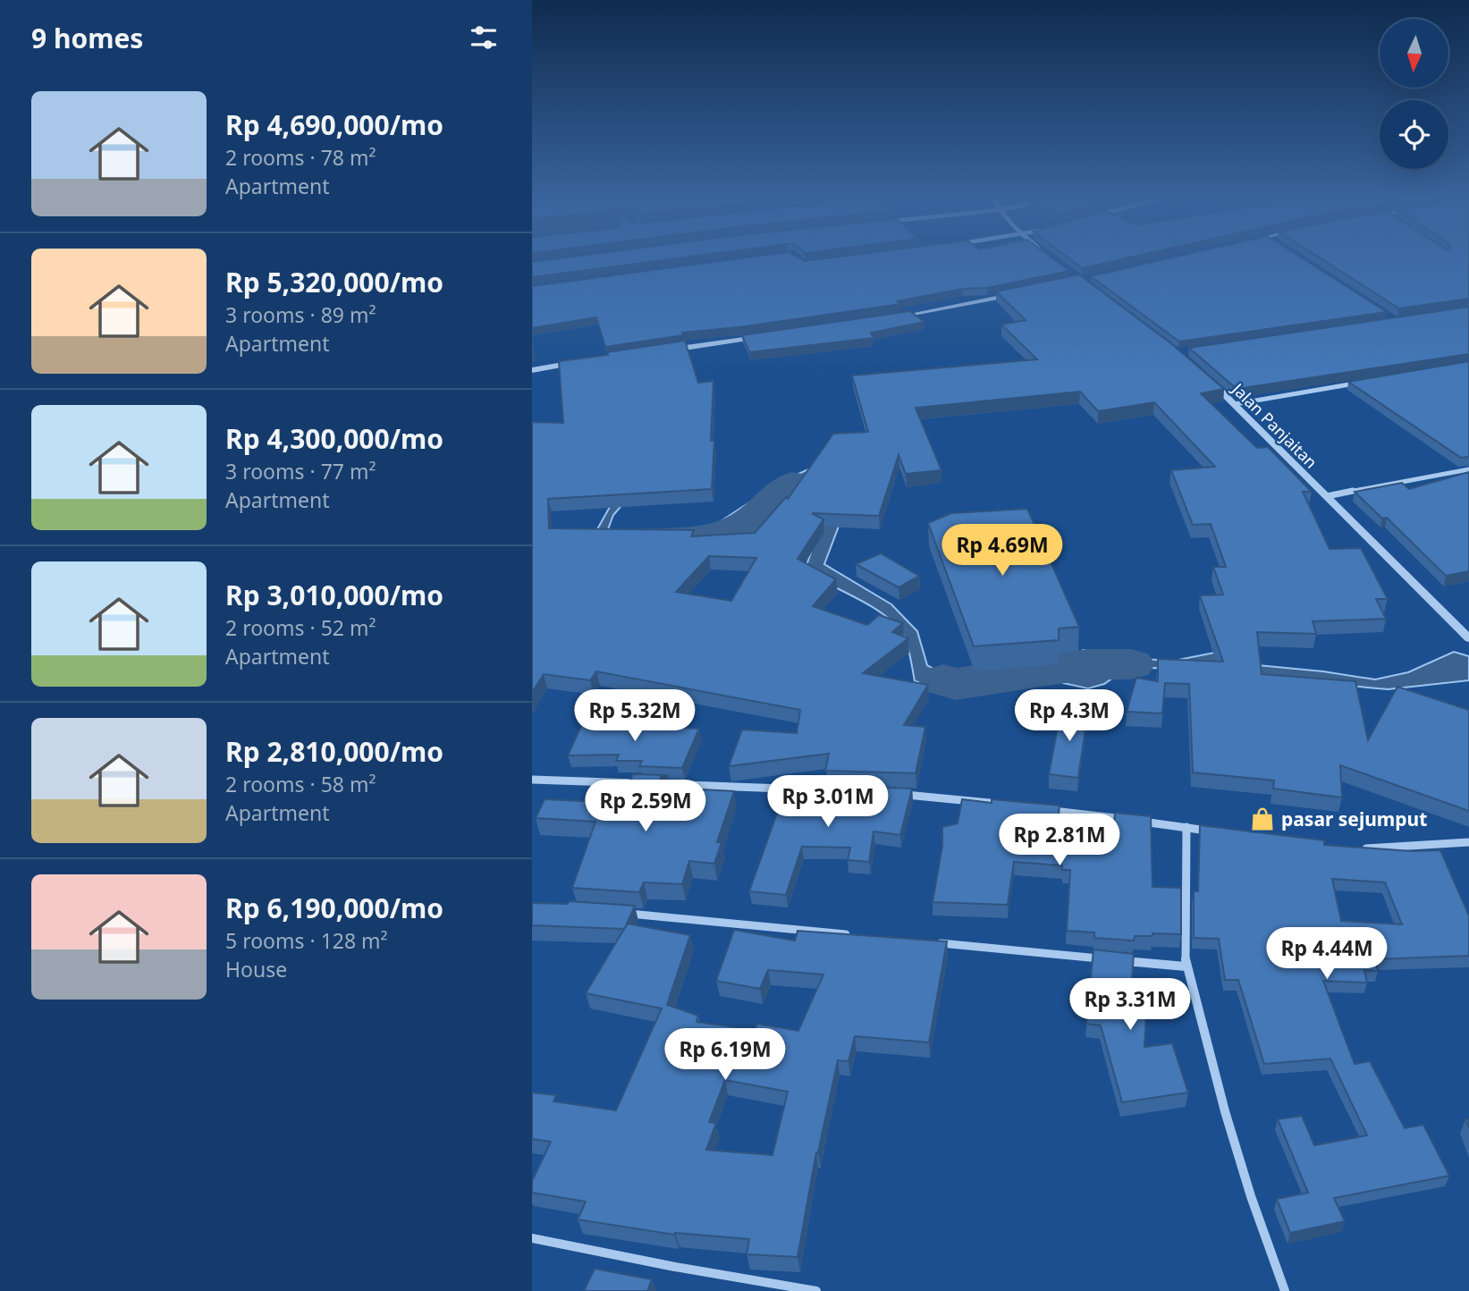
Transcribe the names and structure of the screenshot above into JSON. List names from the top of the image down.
{
  "streets": {
    "street": ["Jalan Panjaitan"]
  },
  "places": {
    "shop": ["pasar sejumput"]
  },
  "north": "bottom",
  "page": {
    "heading": "9 homes",
    "list": [
      {
        "name": "Rp 4,690,000/mo",
        "note": "2 rooms · 78 m² · Apartment"
      },
      {
        "name": "Rp 5,320,000/mo",
        "note": "3 rooms · 89 m² · Apartment"
      },
      {
        "name": "Rp 4,300,000/mo",
        "note": "3 rooms · 77 m² · Apartment"
      },
      {
        "name": "Rp 3,010,000/mo",
        "note": "2 rooms · 52 m² · Apartment"
      },
      {
        "name": "Rp 2,810,000/mo",
        "note": "2 rooms · 58 m² · Apartment"
      },
      {
        "name": "Rp 6,190,000/mo",
        "note": "5 rooms · 128 m² · House"
      }
    ],
    "price": [
      "Rp 4.69M",
      "Rp 5.32M",
      "Rp 4.3M",
      "Rp 3.01M",
      "Rp 2.59M",
      "Rp 2.81M",
      "Rp 4.44M",
      "Rp 3.31M",
      "Rp 6.19M"
    ]
  }
}
